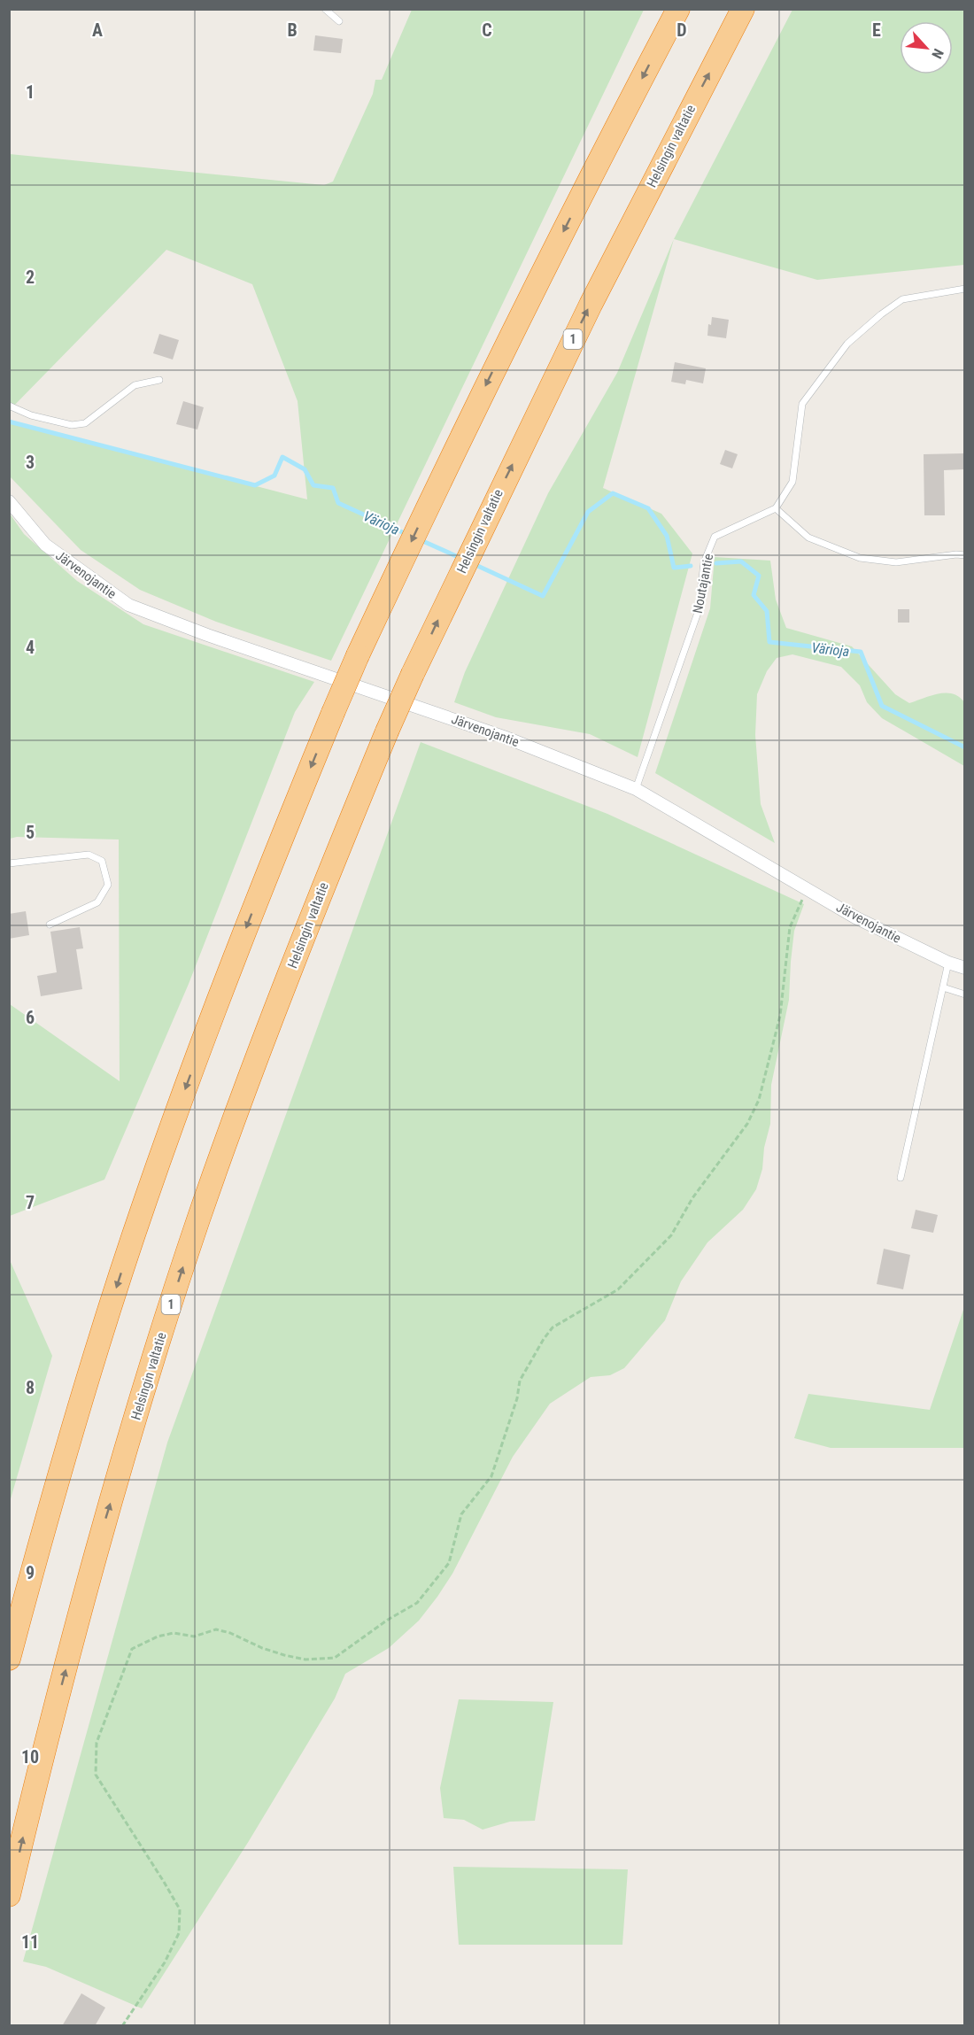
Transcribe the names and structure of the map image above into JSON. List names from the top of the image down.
{
  "streets": {
    "highway": ["Helsingin valtatie", "1"],
    "street": ["Järvenojantie"],
    "lane": ["Noutajantie"]
  },
  "crossings": [
    ["Järvenojantie", "Noutajantie"]
  ],
  "water": ["Värioja"],
  "north": "bottom right",
  "grid": {
    "columns": [
      "A",
      "B",
      "C",
      "D",
      "E"
    ],
    "rows": [
      "1",
      "2",
      "3",
      "4",
      "5",
      "6",
      "7",
      "8",
      "9",
      "10",
      "11"
    ]
  }
}
